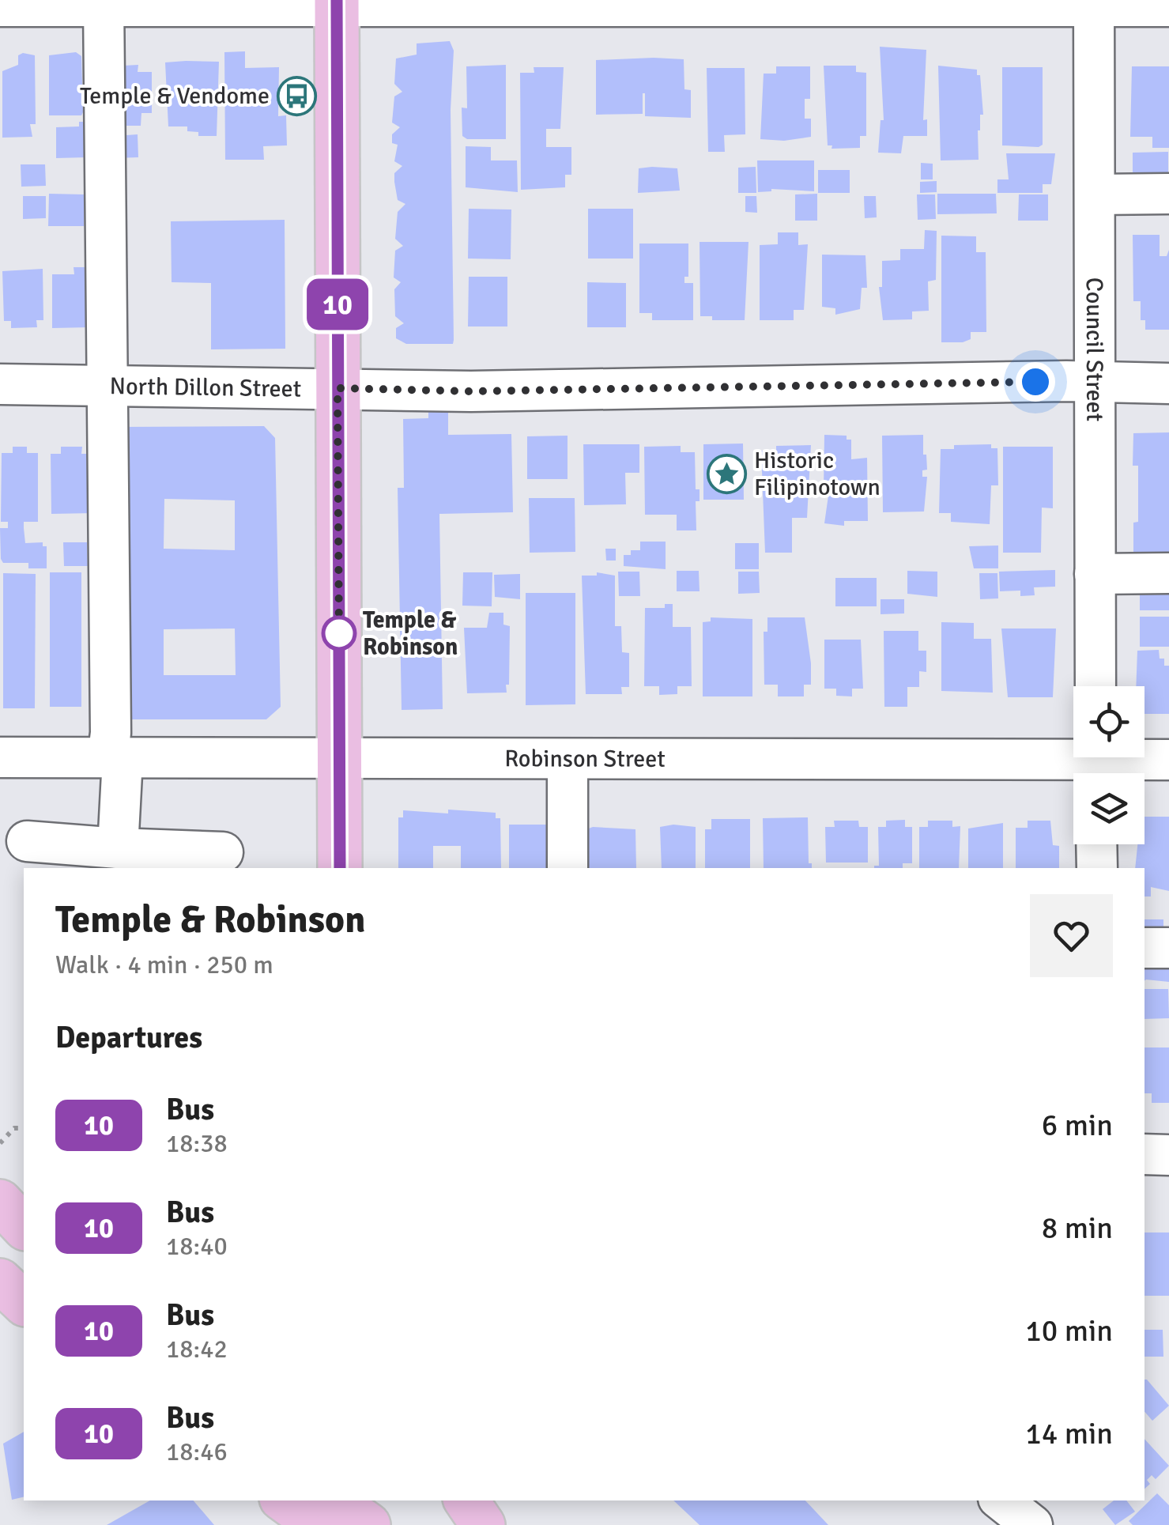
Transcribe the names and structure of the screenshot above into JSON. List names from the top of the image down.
{
  "streets": {
    "street": ["Council Street", "North Dillon Street", "Robinson Street"]
  },
  "crossings": [
    ["Council Street", "North Dillon Street"]
  ],
  "places": {
    "bus stop": ["Temple & Vendome"],
    "place": ["Historic Filipinotown"],
    "other": ["Temple & Robinson"]
  },
  "lines": ["bus line 10"],
  "page": {
    "on_map": "10",
    "heading": [
      ["Temple & Robinson", "Walk · 4 min · 250 m"],
      "Departures"
    ],
    "list": [
      {
        "mark": "10",
        "name": "Bus",
        "note": "18:38",
        "value": "6 min"
      },
      {
        "mark": "10",
        "name": "Bus",
        "note": "18:40",
        "value": "8 min"
      },
      {
        "mark": "10",
        "name": "Bus",
        "note": "18:42",
        "value": "10 min"
      },
      {
        "mark": "10",
        "name": "Bus",
        "note": "18:46",
        "value": "14 min"
      }
    ]
  }
}
